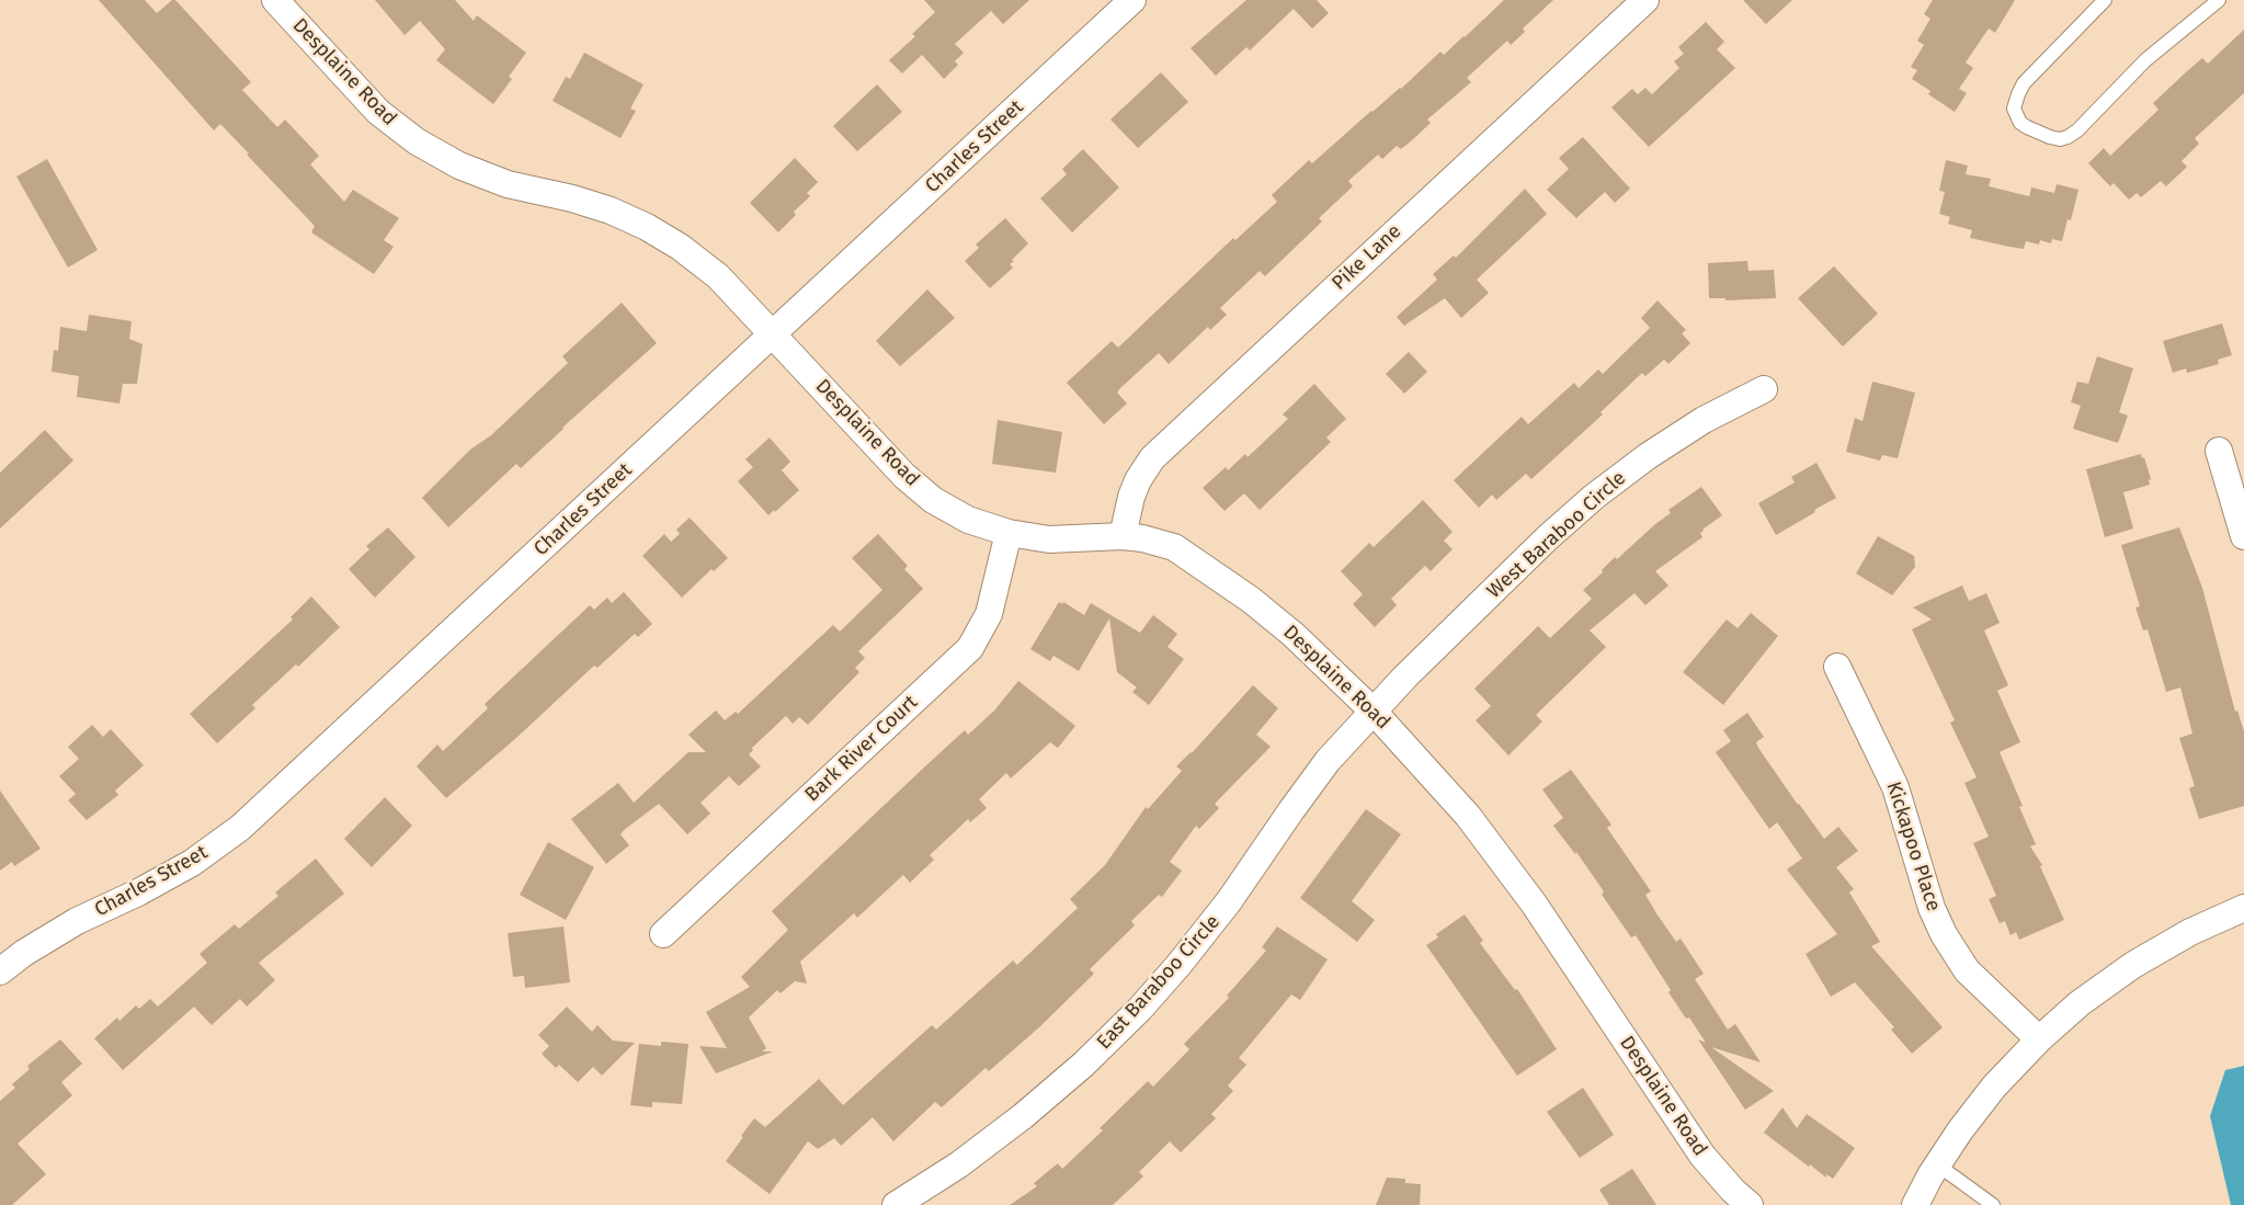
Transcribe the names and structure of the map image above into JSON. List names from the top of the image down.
{
  "streets": {
    "street": [
      "Desplaine Road",
      "Charles Street",
      "Pike Lane",
      "West Baraboo Circle",
      "Bark River Court",
      "Kickapoo Place",
      "East Baraboo Circle"
    ]
  },
  "crossings": [
    ["Desplaine Road", "Charles Street"],
    ["Desplaine Road", "Pike Lane"],
    ["Desplaine Road", "West Baraboo Circle"],
    ["Desplaine Road", "Bark River Court"],
    ["Desplaine Road", "East Baraboo Circle"],
    ["West Baraboo Circle", "East Baraboo Circle"]
  ]
}
